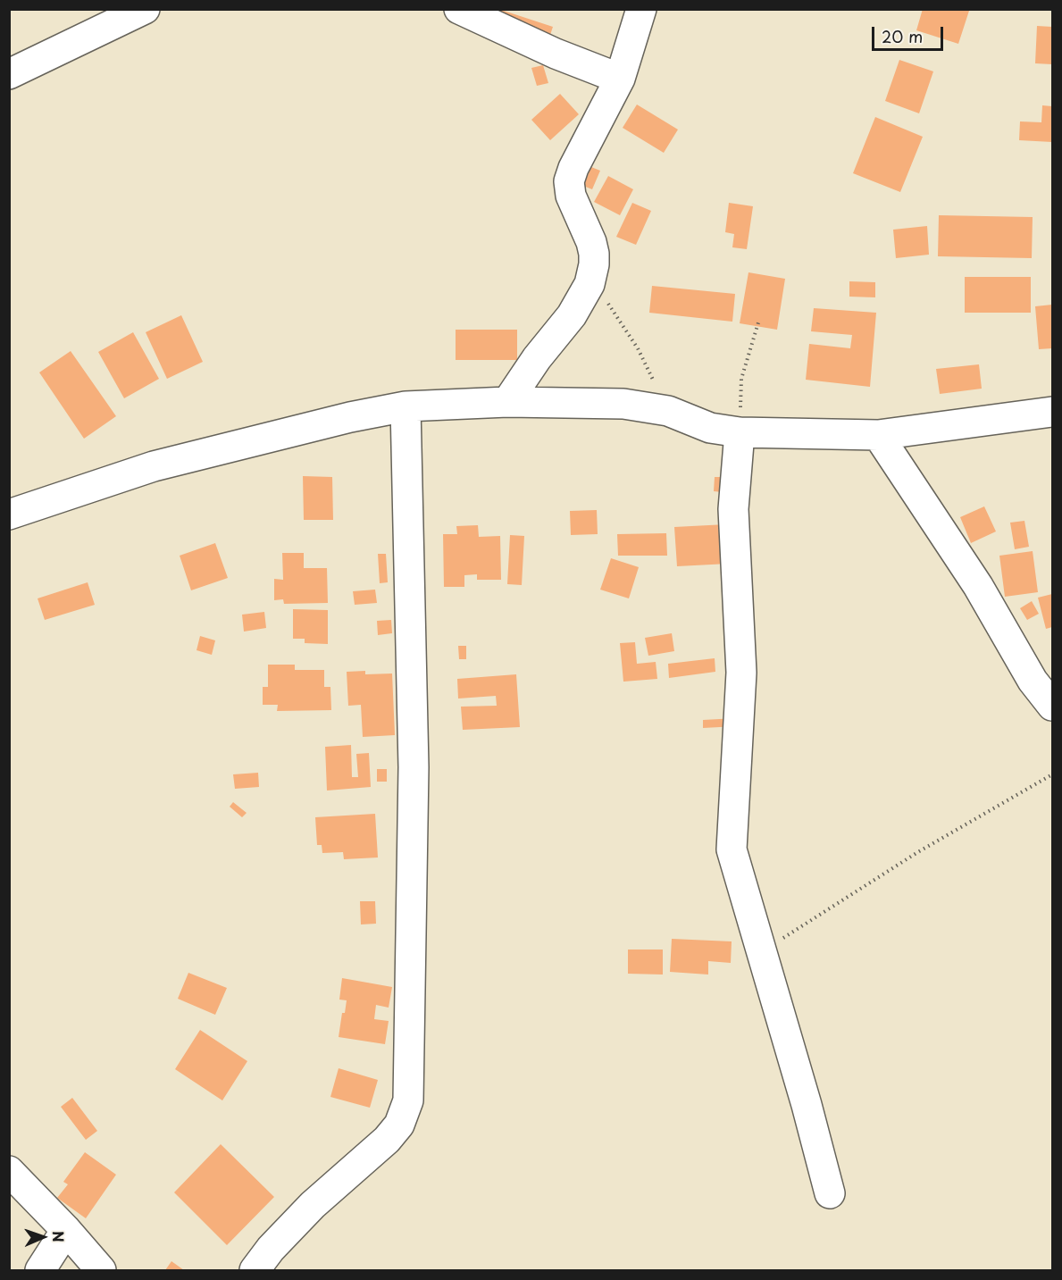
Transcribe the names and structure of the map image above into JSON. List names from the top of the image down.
{
  "scale_bar": "20 m",
  "north": "right"
}
